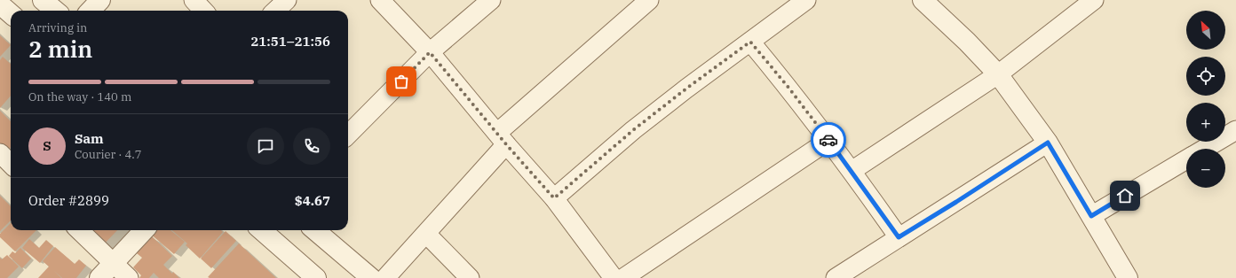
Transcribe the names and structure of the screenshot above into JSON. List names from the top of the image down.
{
  "north": "top left",
  "page": {
    "map_buttons": ["+", "−"],
    "heading": ["2 min", "Arriving in", "21:51–21:56"],
    "panel": [
      "Sam",
      "Courier · 4.7",
      "Order #2899",
      "$4.67"
    ],
    "bar": "On the way · 140 m",
    "round": "S"
  }
}
